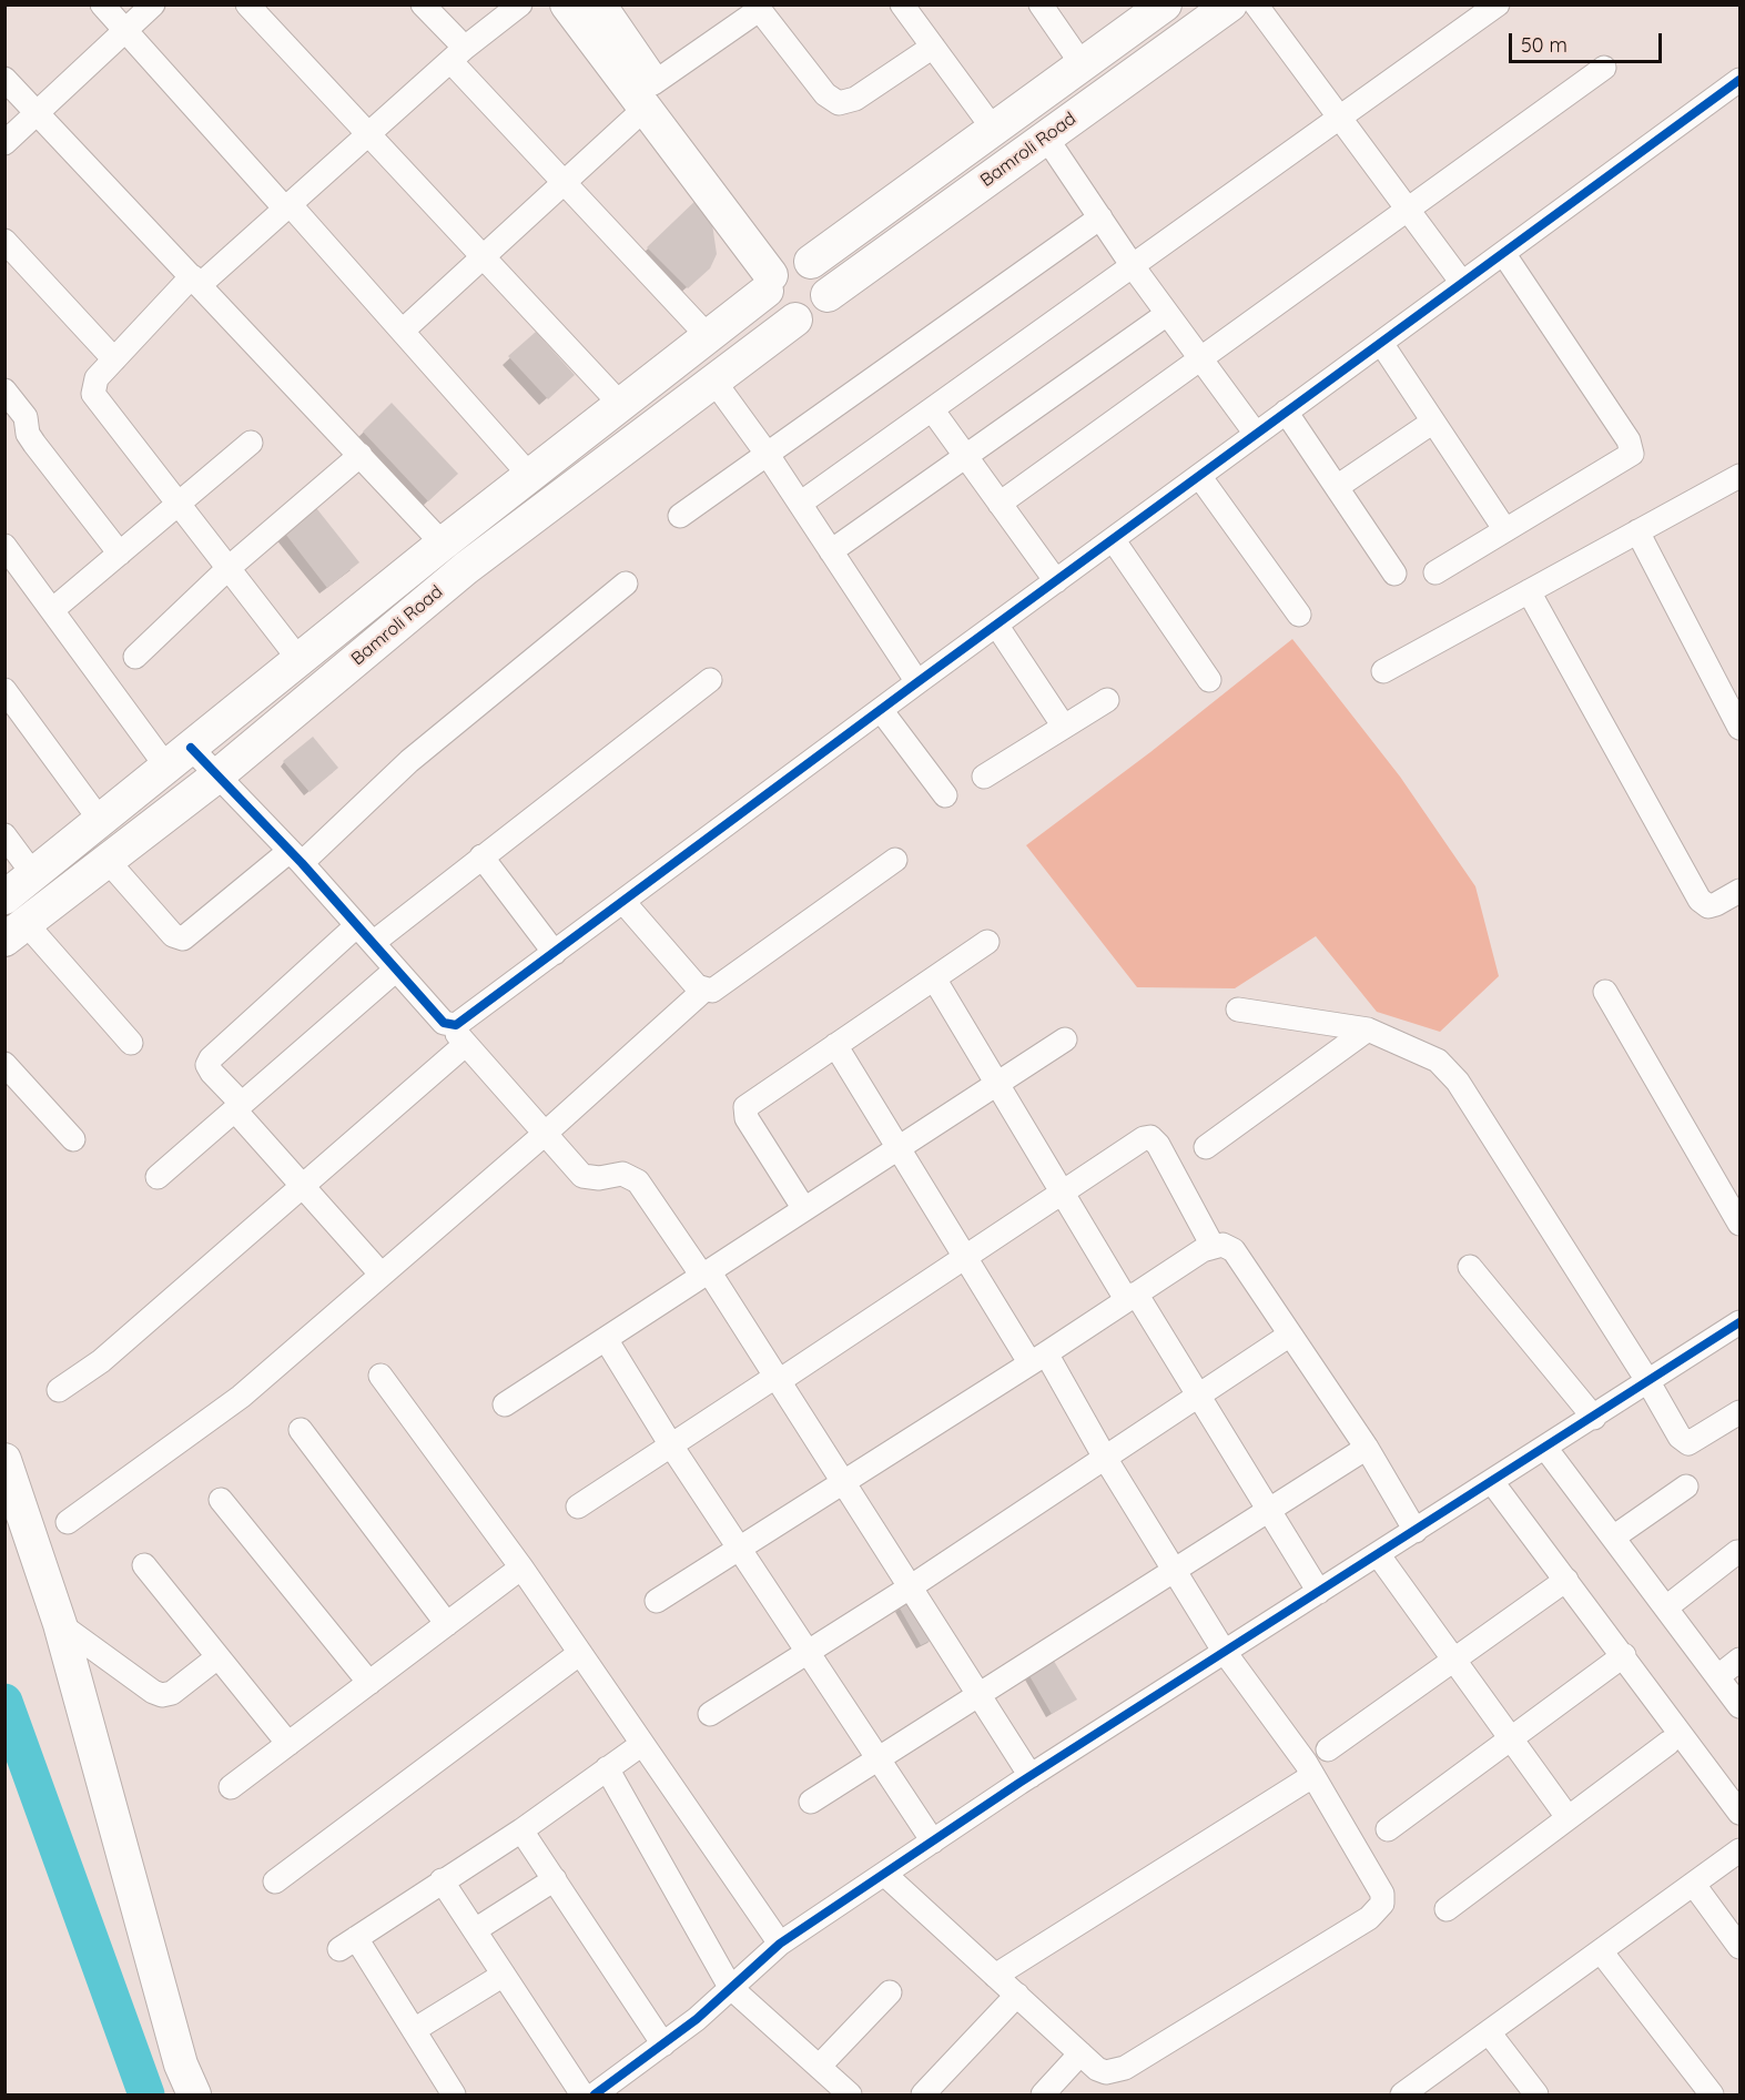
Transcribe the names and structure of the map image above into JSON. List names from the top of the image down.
{
  "streets": {
    "street": ["Bamroli Road"]
  },
  "scale_bar": "50 m"
}
